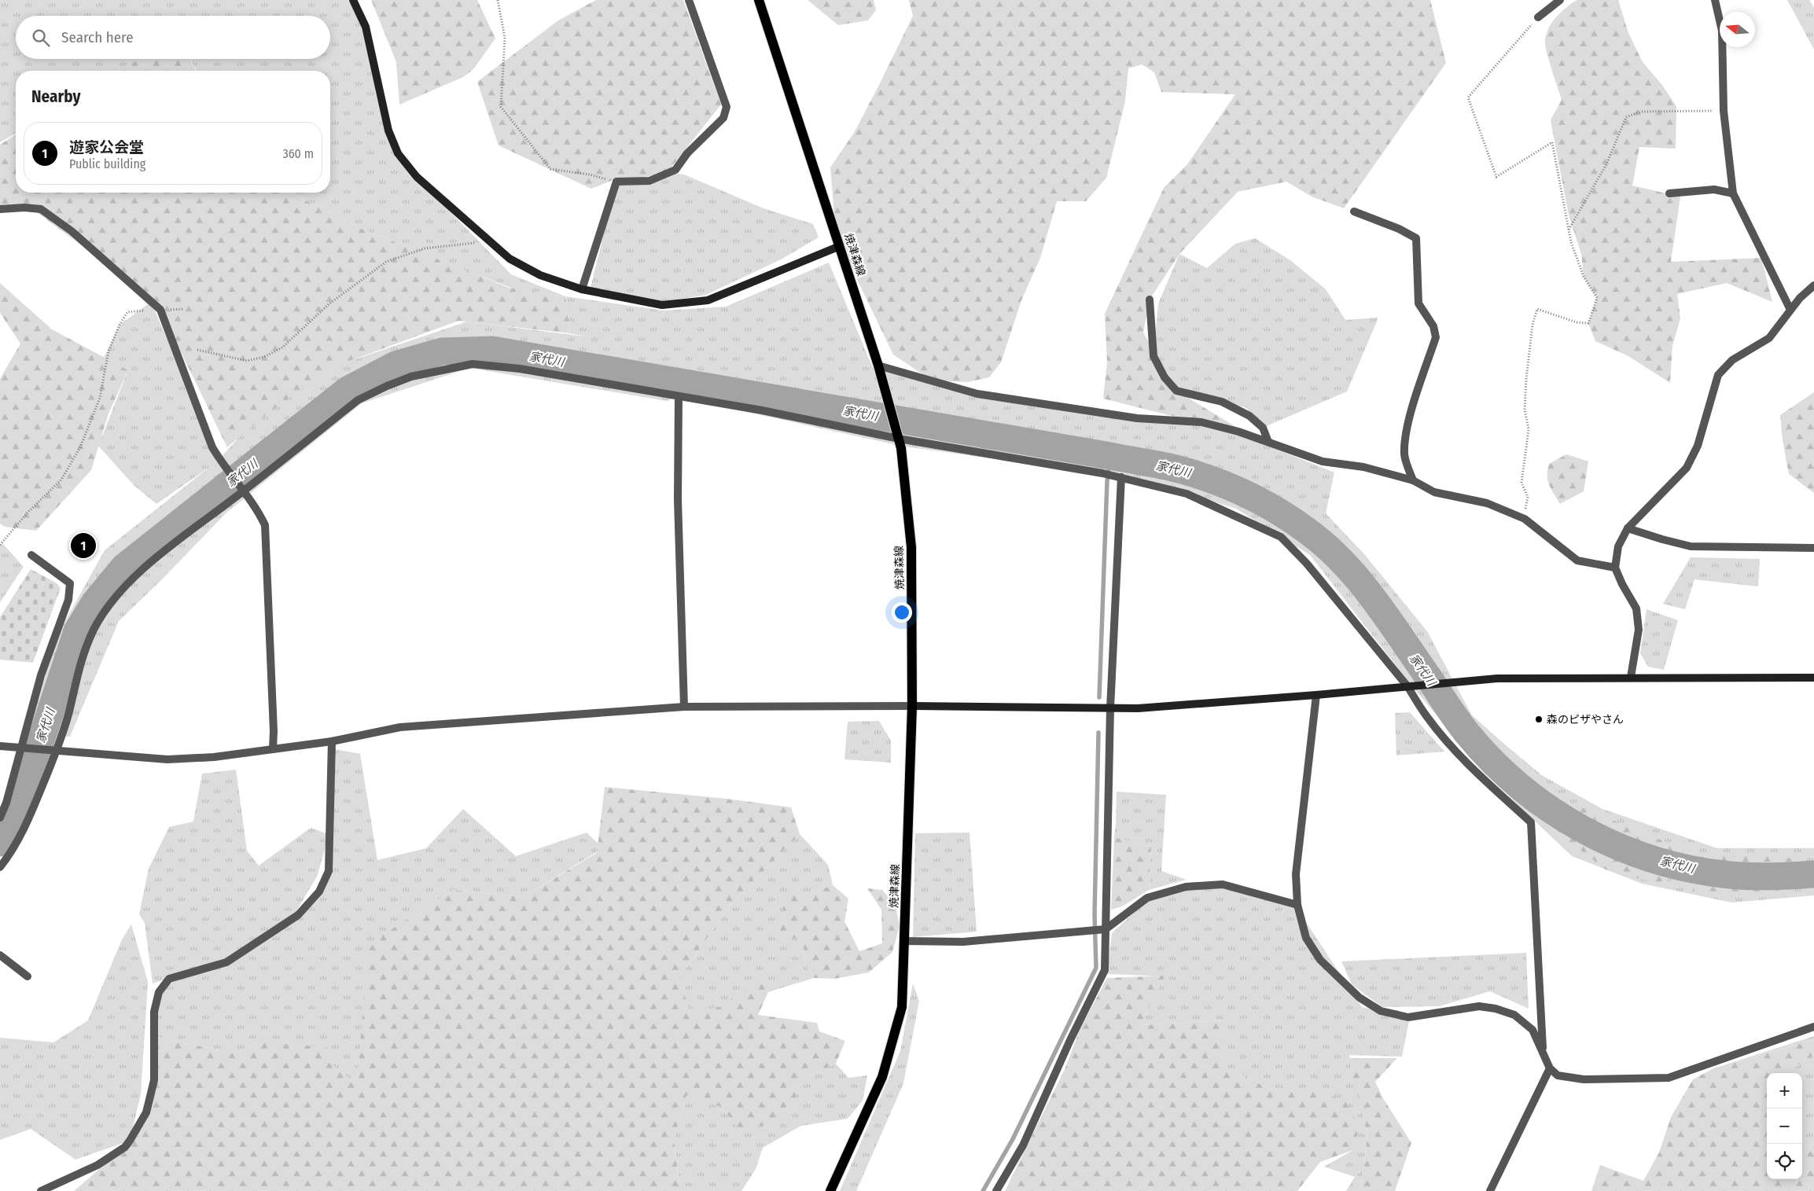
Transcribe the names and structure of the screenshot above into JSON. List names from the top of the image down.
{
  "streets": {
    "main road": ["焼津森線"]
  },
  "water": ["家代川"],
  "places": ["森のピザやさん"],
  "north": "left",
  "page": {
    "search": "Search here",
    "heading": "Nearby",
    "list": [
      {
        "mark": "1",
        "name": "遊家公会堂",
        "note": "Public building",
        "value": "360 m"
      }
    ],
    "pins": "1",
    "map_buttons": ["+", "−"]
  }
}
